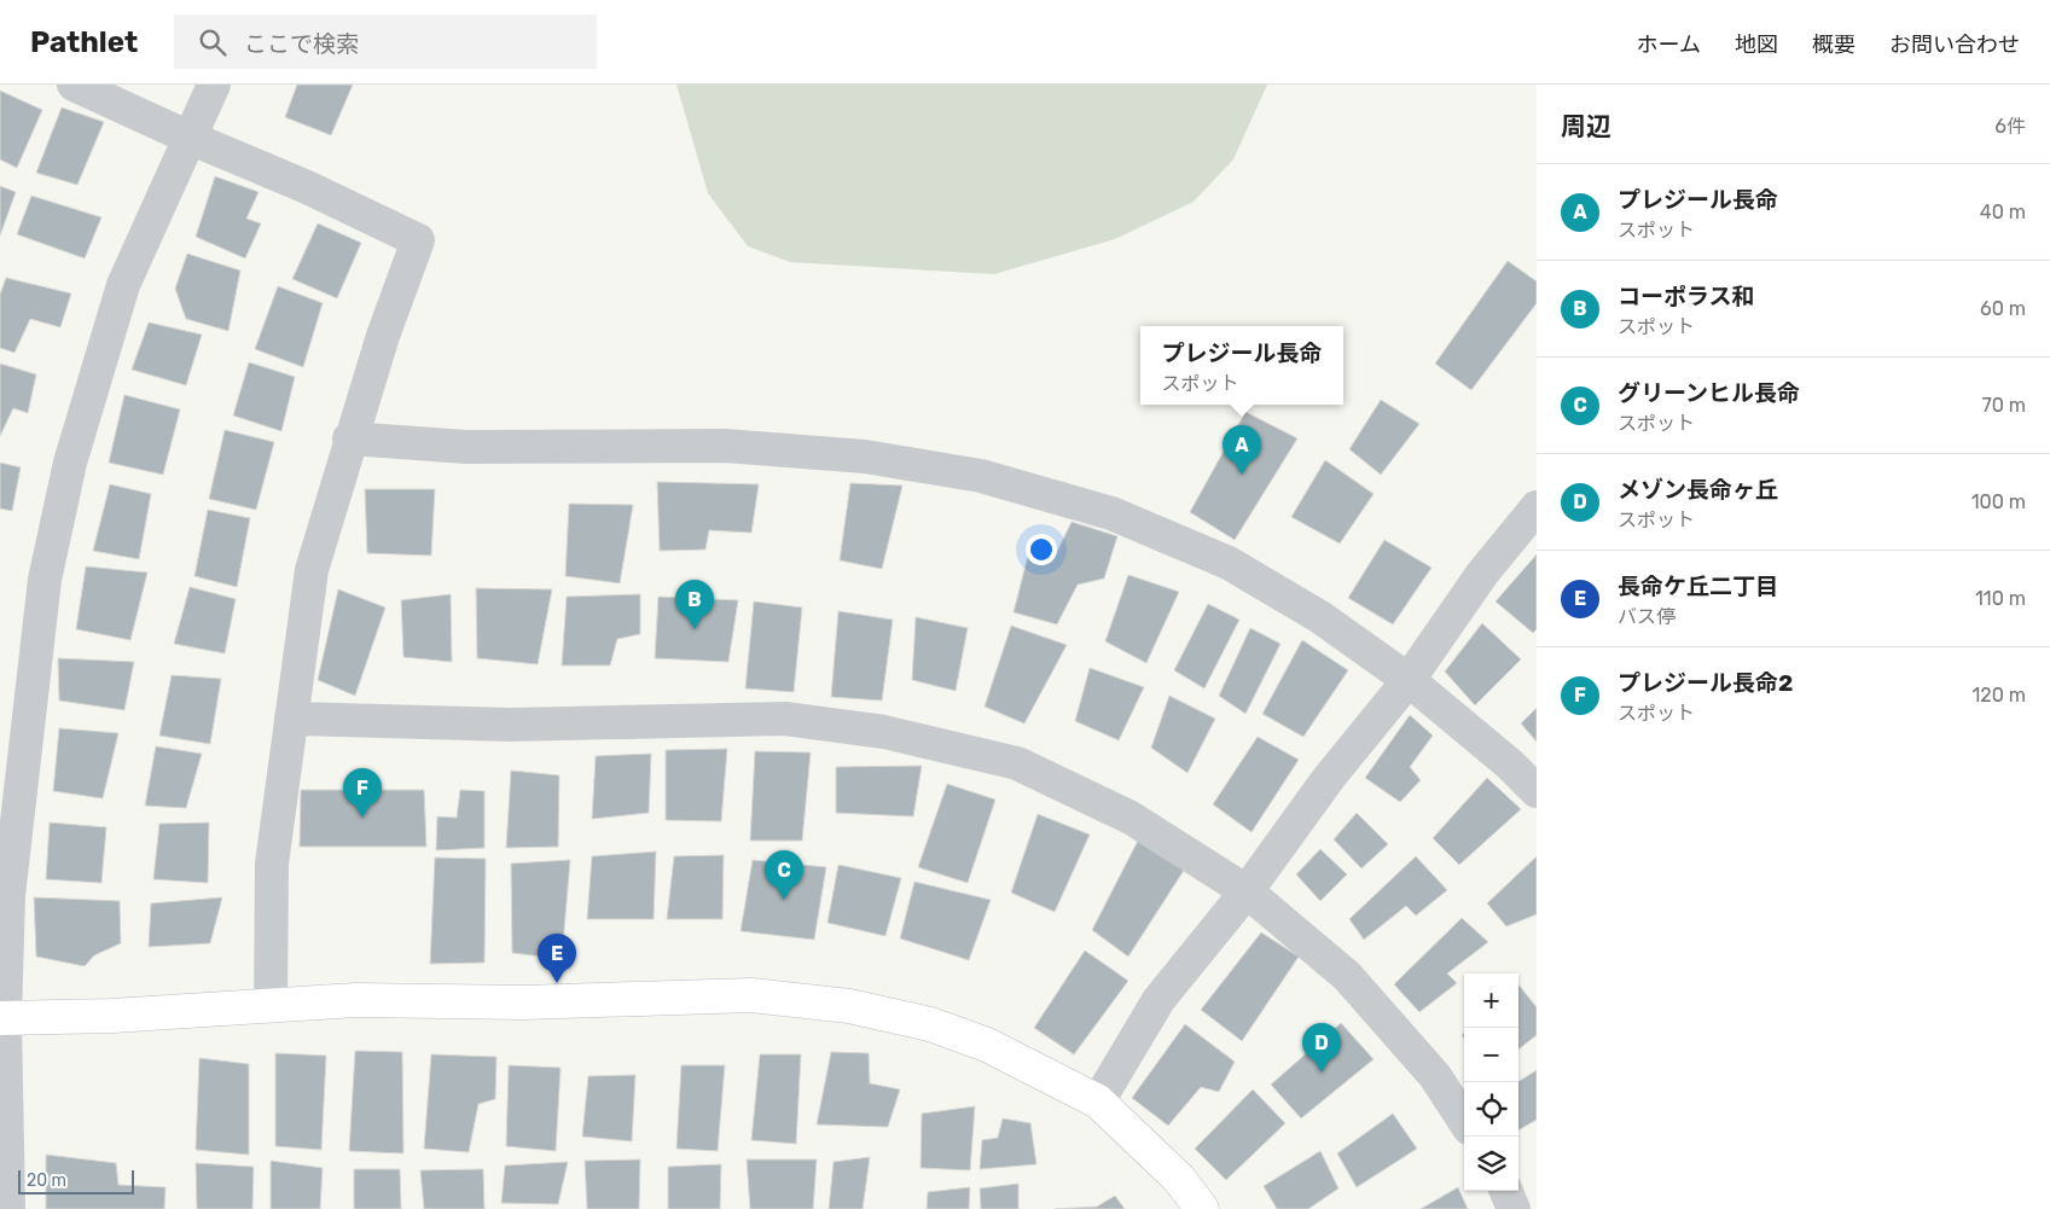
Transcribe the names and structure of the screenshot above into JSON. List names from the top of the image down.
{
  "scale_bar": "20 m",
  "page": {
    "header": "Pathlet",
    "search": "ここで検索",
    "nav": [
      "ホーム",
      "地図",
      "概要",
      "お問い合わせ"
    ],
    "heading": ["周辺", "6件"],
    "list": [
      {
        "mark": "A",
        "name": "プレジール長命",
        "note": "スポット",
        "value": "40 m"
      },
      {
        "mark": "B",
        "name": "コーポラス和",
        "note": "スポット",
        "value": "60 m"
      },
      {
        "mark": "C",
        "name": "グリーンヒル長命",
        "note": "スポット",
        "value": "70 m"
      },
      {
        "mark": "D",
        "name": "メゾン長命ヶ丘",
        "note": "スポット",
        "value": "100 m"
      },
      {
        "mark": "E",
        "name": "長命ケ丘二丁目",
        "note": "バス停",
        "value": "110 m"
      },
      {
        "mark": "F",
        "name": "プレジール長命2",
        "note": "スポット",
        "value": "120 m"
      }
    ],
    "popup": ["プレジール長命", "スポット"],
    "pins": [
      "A",
      "B",
      "F",
      "C",
      "E",
      "D"
    ],
    "map_buttons": ["+", "−"],
    "scale": "20 m"
  }
}
